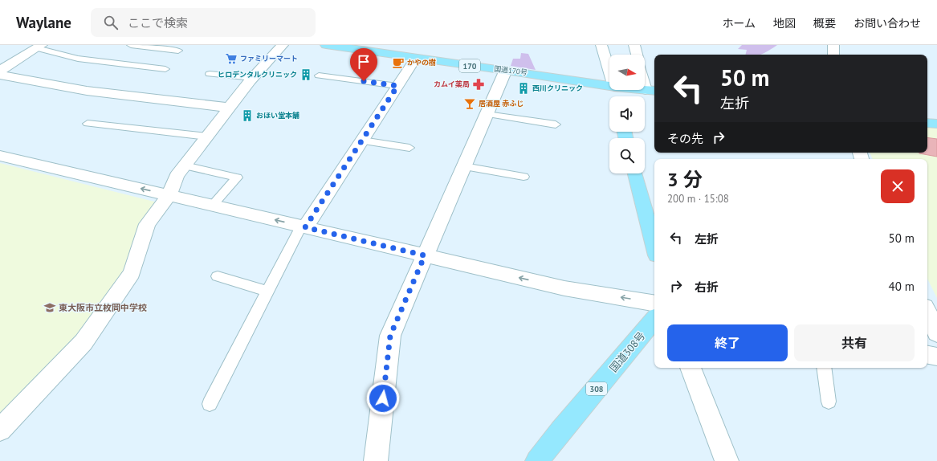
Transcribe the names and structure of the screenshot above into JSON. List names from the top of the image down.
{
  "streets": {
    "highway": [
      "170",
      "国道170号",
      "国道308号",
      "308"
    ]
  },
  "places": {
    "supermarket": ["ファミリーマート"],
    "cafe": ["かやの樹"],
    "building": ["ヒロデンタルクリニック", "西川クリニック", "おほい堂本舗"],
    "pharmacy": ["カムイ薬局"],
    "bar": ["居酒屋 赤ふじ"],
    "school or university": ["東大阪市立枚岡中学校"]
  },
  "north": "right",
  "page": {
    "header": "Waylane",
    "search": "ここで検索",
    "nav": [
      "ホーム",
      "地図",
      "概要",
      "お問い合わせ"
    ],
    "turn": ["50 m", "左折"],
    "then": "その先",
    "heading": ["3 分", "200 m · 15:08"],
    "list": [
      {
        "name": "左折",
        "value": "50 m"
      },
      {
        "name": "右折",
        "value": "40 m"
      }
    ],
    "buttons": ["終了", "共有"]
  }
}
